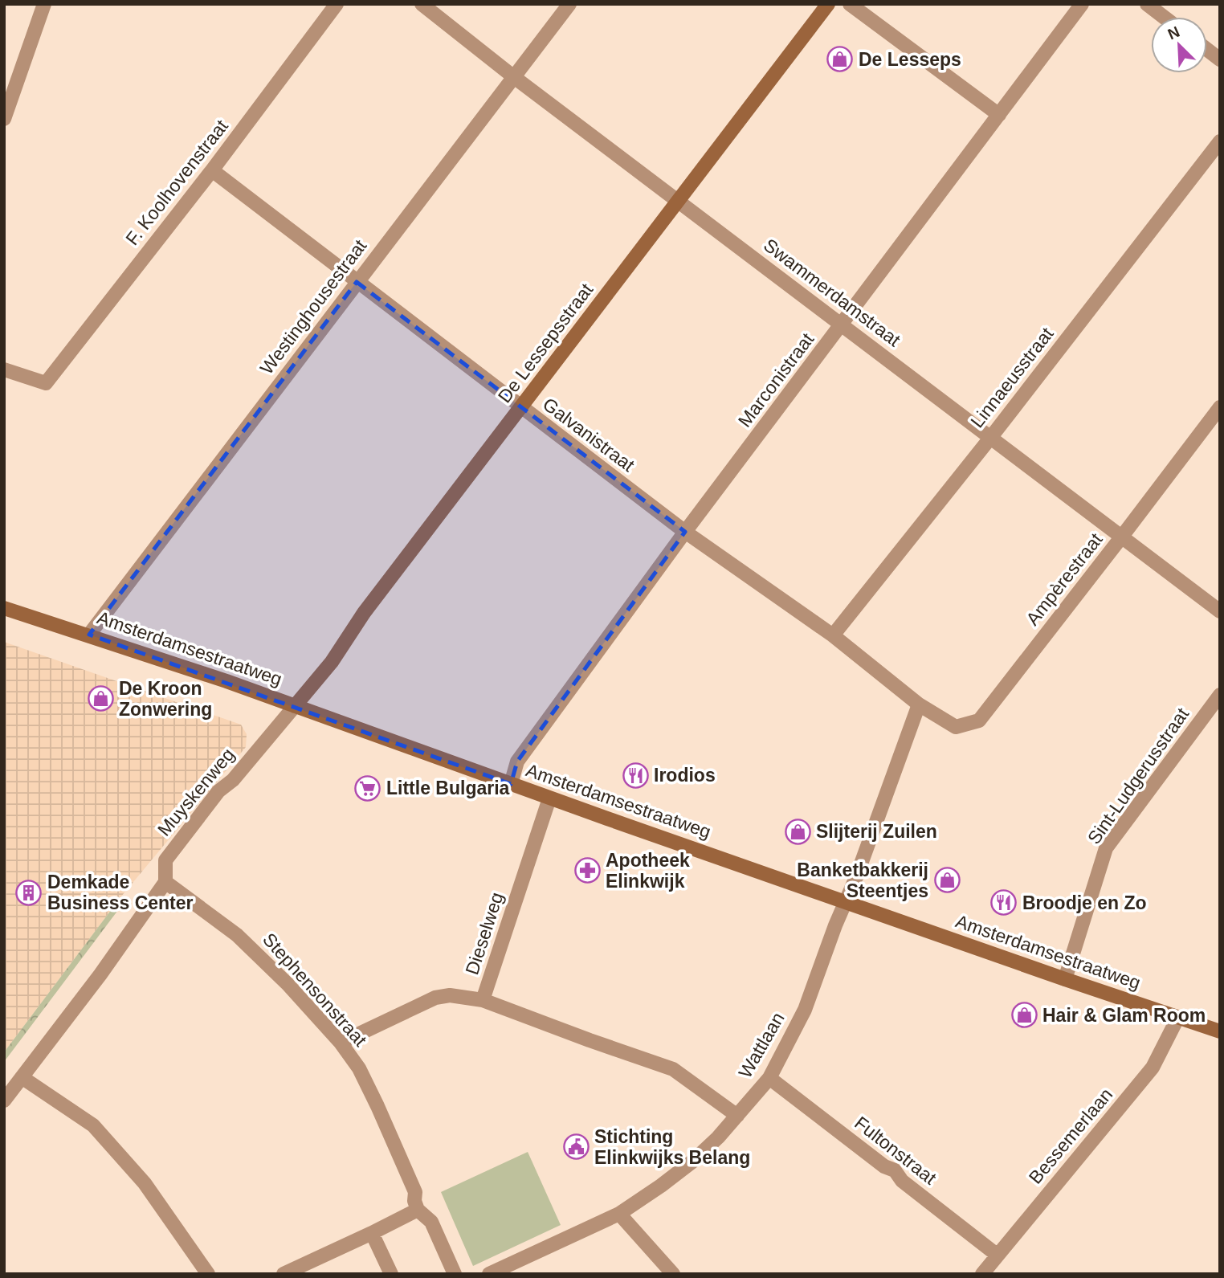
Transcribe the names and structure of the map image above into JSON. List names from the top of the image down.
{
  "streets": {
    "main road": ["De Lessepsstraat", "Amsterdamsestraatweg"],
    "street": [
      "F. Koolhovenstraat",
      "Swammerdamstraat",
      "Westinghousestraat",
      "Linnaeusstraat",
      "Marconistraat",
      "Galvanistraat",
      "Ampèrestraat",
      "Sint-Ludgerusstraat",
      "Muyskenweg",
      "Dieselweg",
      "Stephensonstraat",
      "Wattlaan",
      "Bessemerlaan",
      "Fultonstraat"
    ]
  },
  "crossings": [
    ["F. Koolhovenstraat", "Galvanistraat"],
    ["Swammerdamstraat", "Westinghousestraat"],
    ["Swammerdamstraat", "De Lessepsstraat"],
    ["Swammerdamstraat", "Linnaeusstraat"],
    ["Swammerdamstraat", "Marconistraat"],
    ["Swammerdamstraat", "Ampèrestraat"],
    ["Westinghousestraat", "Galvanistraat"],
    ["Westinghousestraat", "Amsterdamsestraatweg"],
    ["De Lessepsstraat", "Galvanistraat"],
    ["De Lessepsstraat", "Amsterdamsestraatweg"],
    ["De Lessepsstraat", "Muyskenweg"],
    ["Linnaeusstraat", "Galvanistraat"],
    ["Marconistraat", "Galvanistraat"],
    ["Marconistraat", "Amsterdamsestraatweg"],
    ["Galvanistraat", "Ampèrestraat"],
    ["Galvanistraat", "Wattlaan"],
    ["Ampèrestraat", "Wattlaan"],
    ["Amsterdamsestraatweg", "Sint-Ludgerusstraat"],
    ["Amsterdamsestraatweg", "Muyskenweg"],
    ["Amsterdamsestraatweg", "Dieselweg"],
    ["Amsterdamsestraatweg", "Wattlaan"],
    ["Amsterdamsestraatweg", "Bessemerlaan"],
    ["Muyskenweg", "Stephensonstraat"],
    ["Dieselweg", "Stephensonstraat"],
    ["Wattlaan", "Fultonstraat"],
    ["Bessemerlaan", "Fultonstraat"]
  ],
  "places": {
    "shop": [
      "De Lesseps",
      "De Kroon Zonwering",
      "Slijterij Zuilen",
      "Banketbakkerij Steentjes",
      "Hair & Glam Room"
    ],
    "restaurant": ["Irodios", "Broodje en Zo"],
    "supermarket": ["Little Bulgaria"],
    "pharmacy": ["Apotheek Elinkwijk"],
    "building": ["Demkade Business Center"],
    "public building": ["Stichting Elinkwijks Belang"]
  },
  "north": "top left"
}
